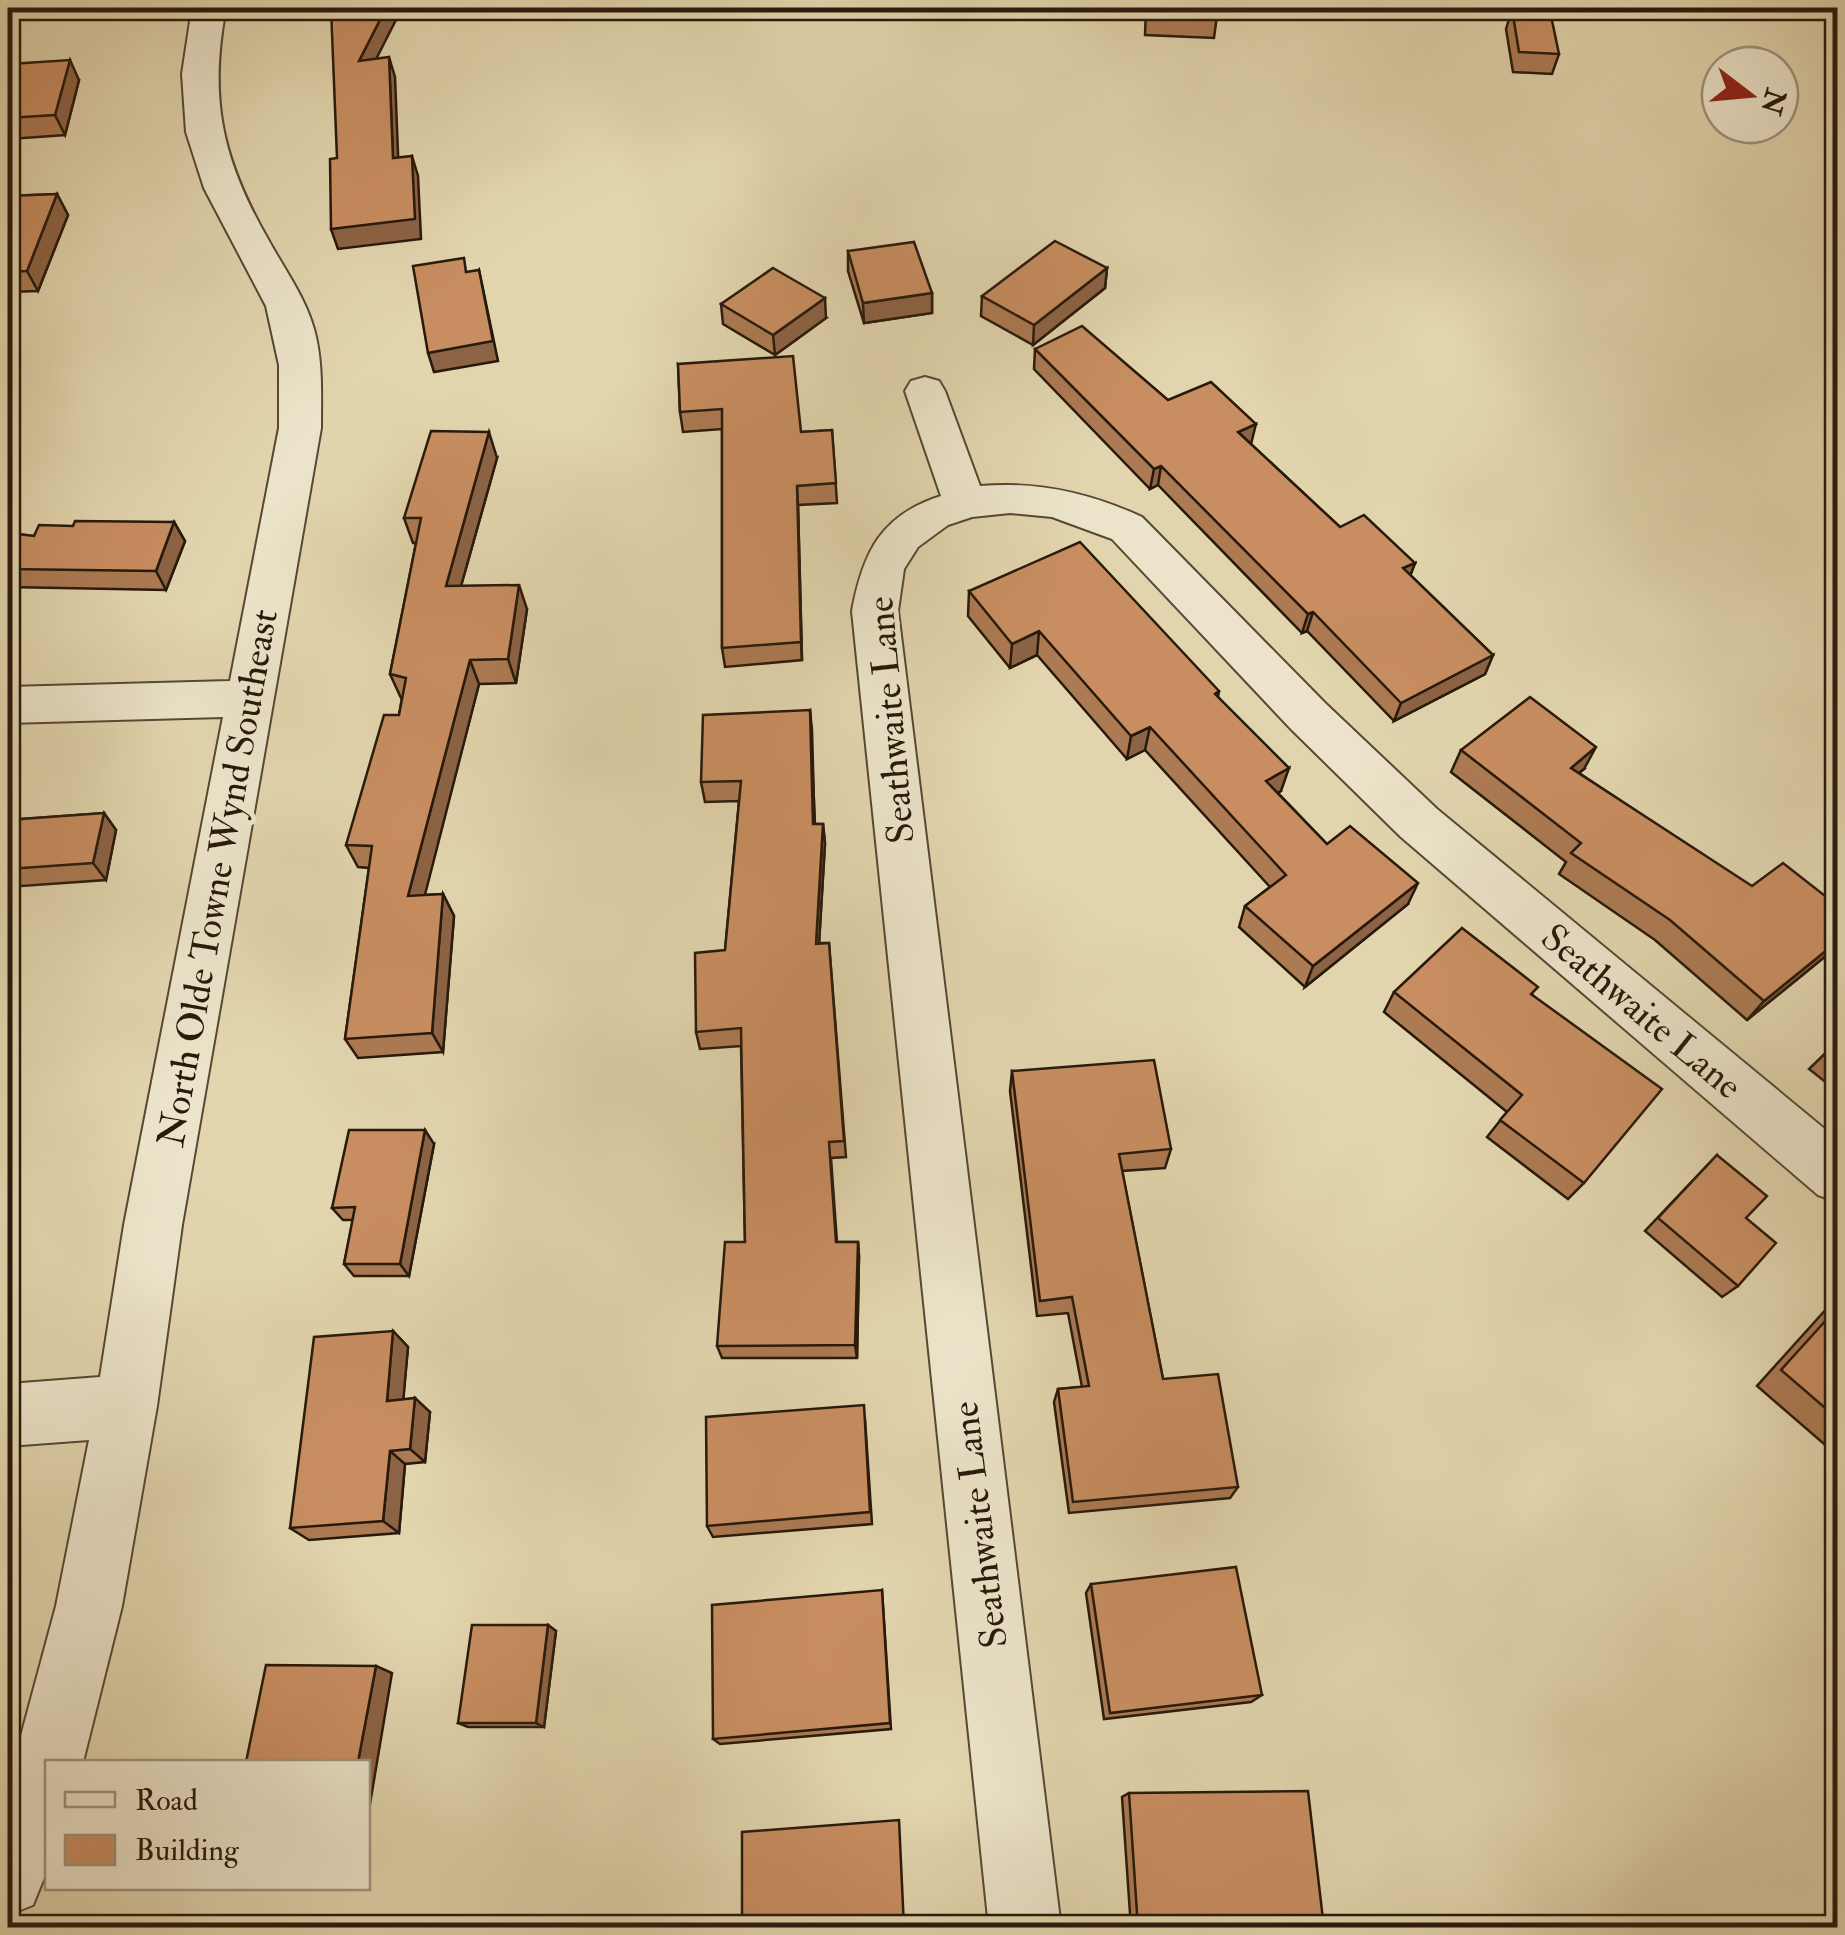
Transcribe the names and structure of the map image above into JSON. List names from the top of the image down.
{
  "streets": {
    "street": ["Seathwaite Lane", "North Olde Towne Wynd Southeast"]
  },
  "legend": ["Road", "Building"],
  "north": "right"
}
